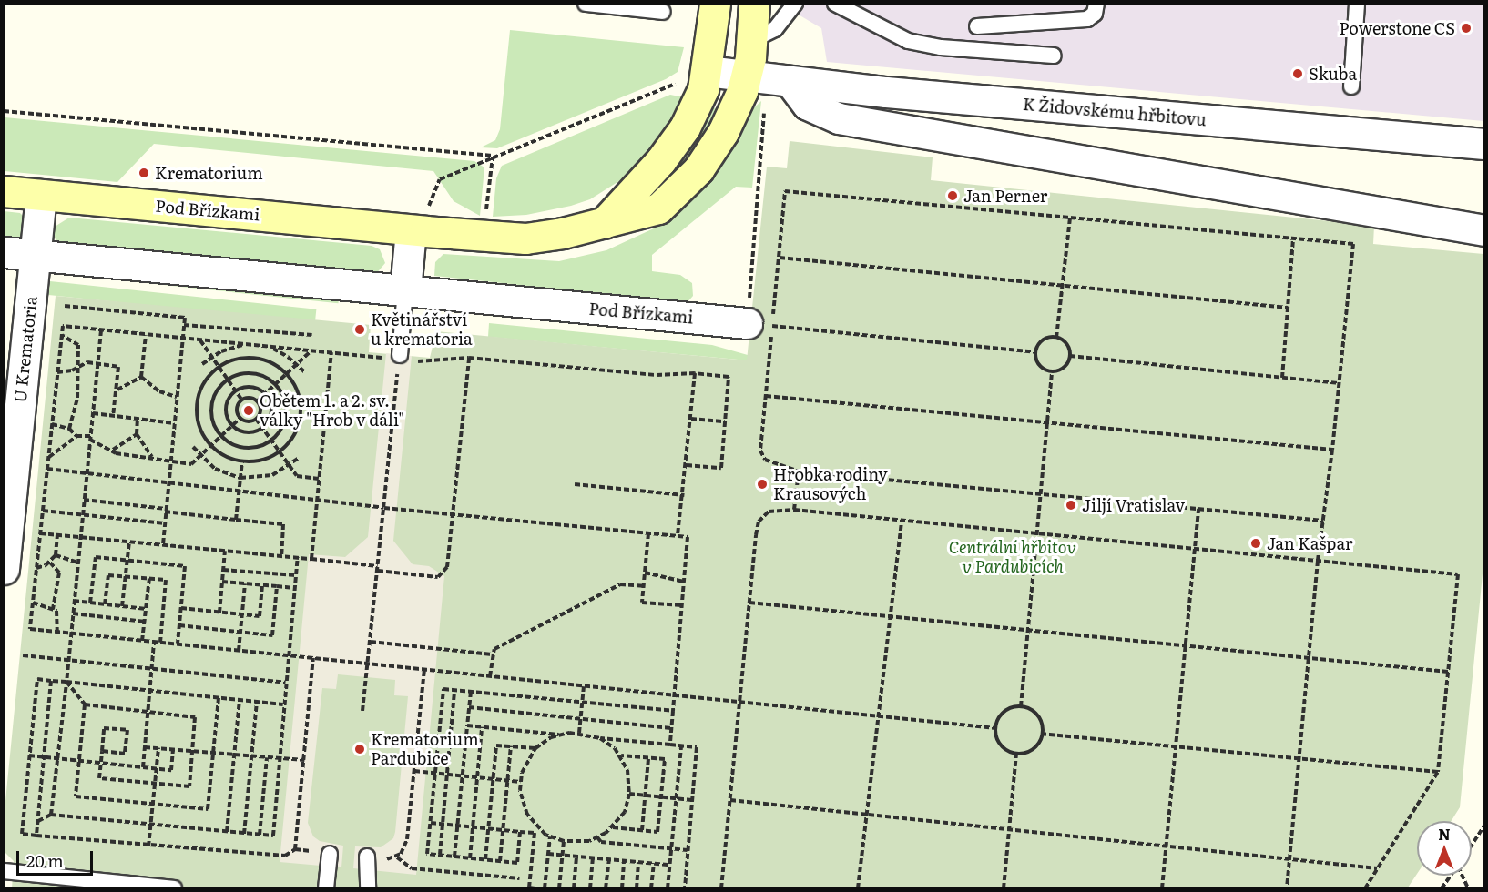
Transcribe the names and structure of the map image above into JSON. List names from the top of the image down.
{
  "streets": {
    "street": ["K Židovskému hřbitovu", "Pod Břízkami", "U Krematoria"]
  },
  "crossings": [
    ["K Židovskému hřbitovu", "Pod Břízkami"],
    ["Pod Břízkami", "U Krematoria"]
  ],
  "parks": ["Centrální hřbitov v Pardubicích"],
  "places": [
    "Powerstone CS",
    "Skuba",
    "Krematorium",
    "Jan Perner",
    "Květinářství u krematoria",
    "Obětem 1. a 2. sv. války \"Hrob v dáli\"",
    "Hrobka rodiny Krausových",
    "Jiljí Vratislav",
    "Jan Kašpar",
    "Krematorium Pardubice"
  ],
  "scale_bar": "20 m",
  "north": "top"
}
